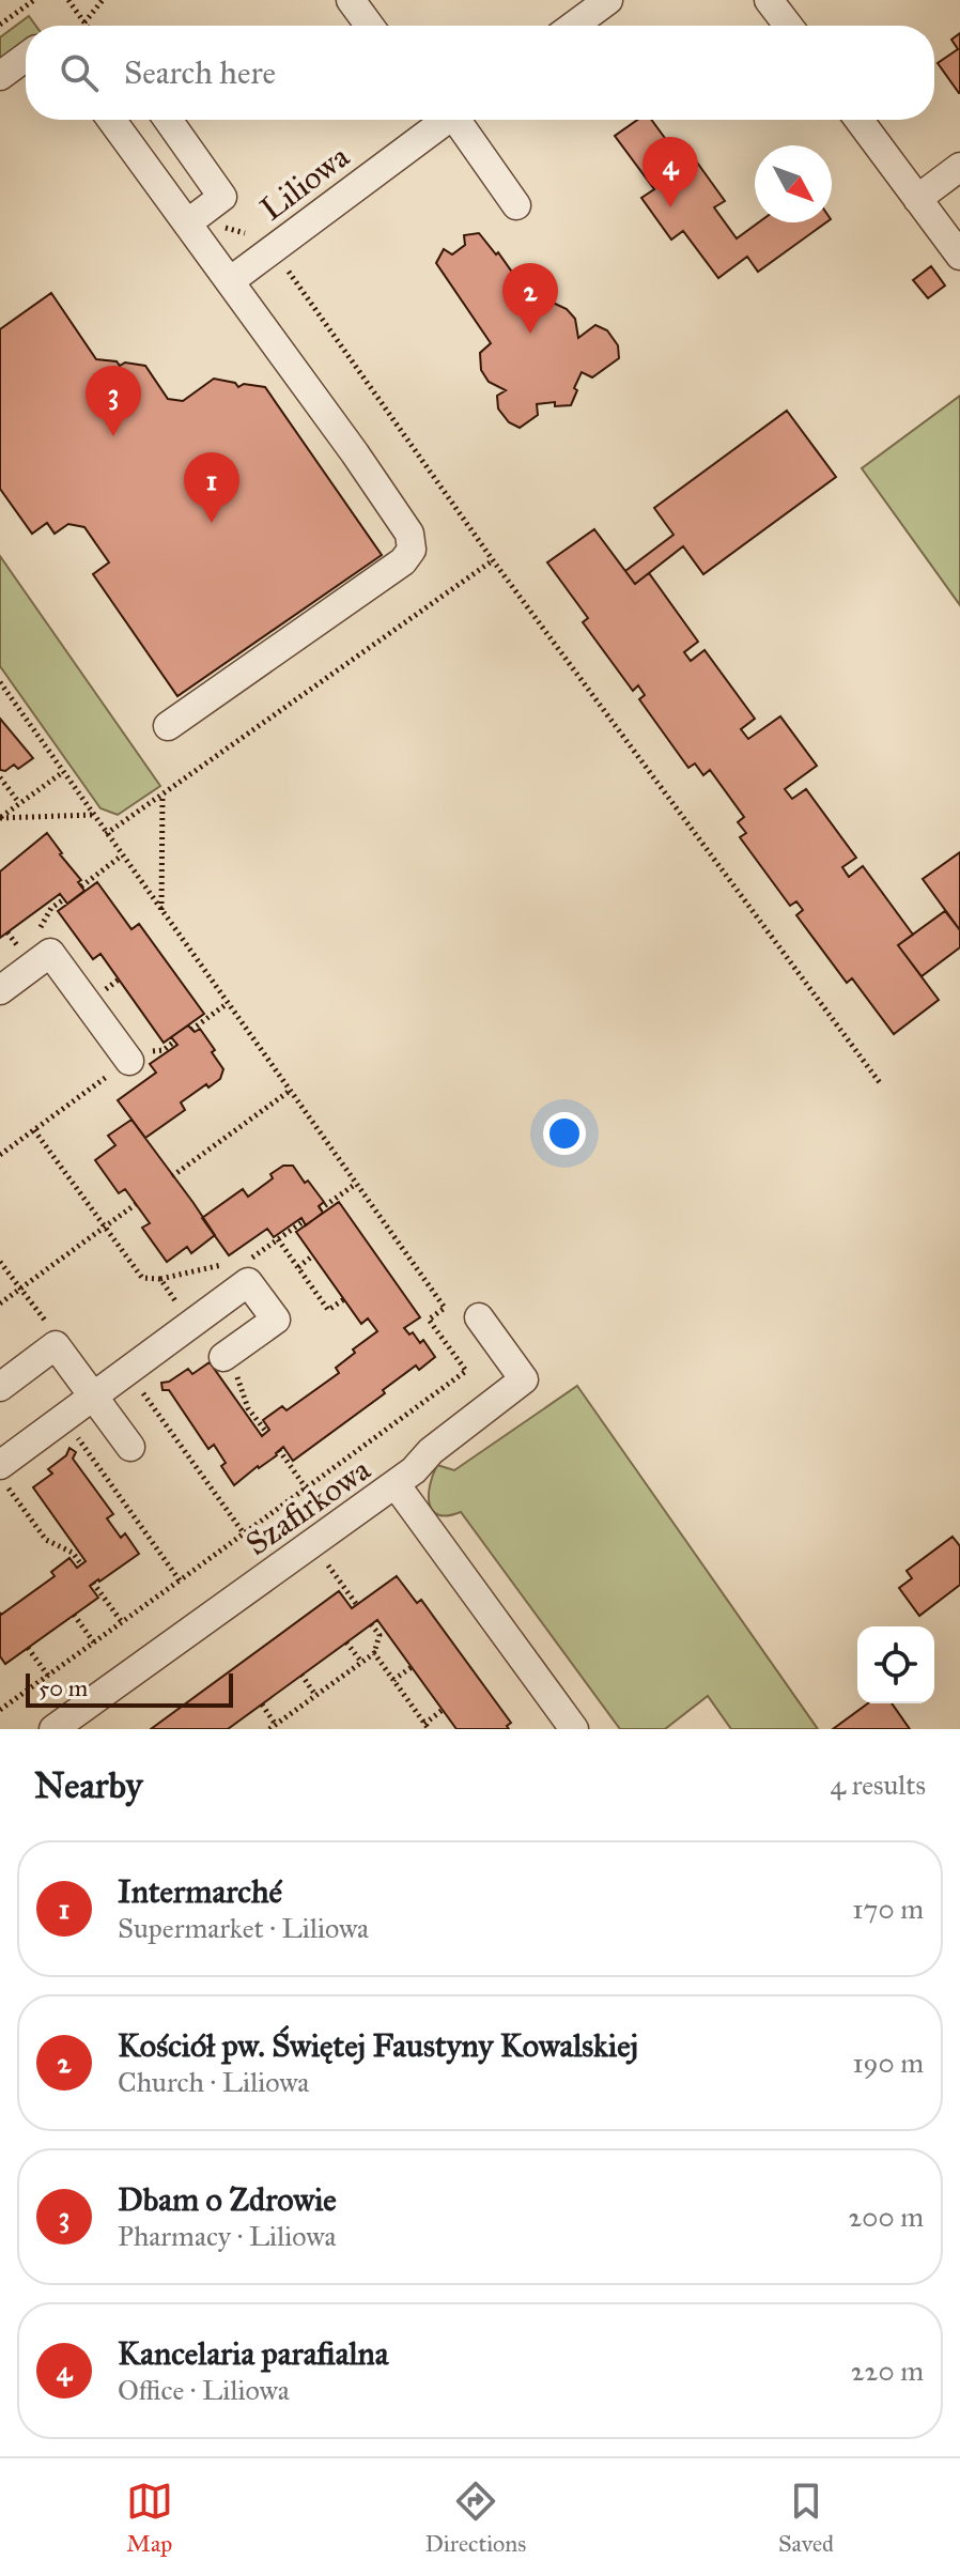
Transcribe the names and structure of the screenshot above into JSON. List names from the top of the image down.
{
  "streets": {
    "street": ["Liliowa", "Szafirkowa"]
  },
  "scale_bar": "50 m",
  "north": "bottom right",
  "page": {
    "search": "Search here",
    "pins": [
      "4",
      "2",
      "3",
      "1"
    ],
    "scale": "50 m",
    "heading": ["Nearby", "4 results"],
    "list": [
      {
        "mark": "1",
        "name": "Intermarché",
        "note": "Supermarket · Liliowa",
        "value": "170 m"
      },
      {
        "mark": "2",
        "name": "Kościół pw. Świętej Faustyny Kowalskiej",
        "note": "Church · Liliowa",
        "value": "190 m"
      },
      {
        "mark": "3",
        "name": "Dbam o Zdrowie",
        "note": "Pharmacy · Liliowa",
        "value": "200 m"
      },
      {
        "mark": "4",
        "name": "Kancelaria parafialna",
        "note": "Office · Liliowa",
        "value": "220 m"
      }
    ],
    "nav": ["Map", "Directions", "Saved"]
  }
}
